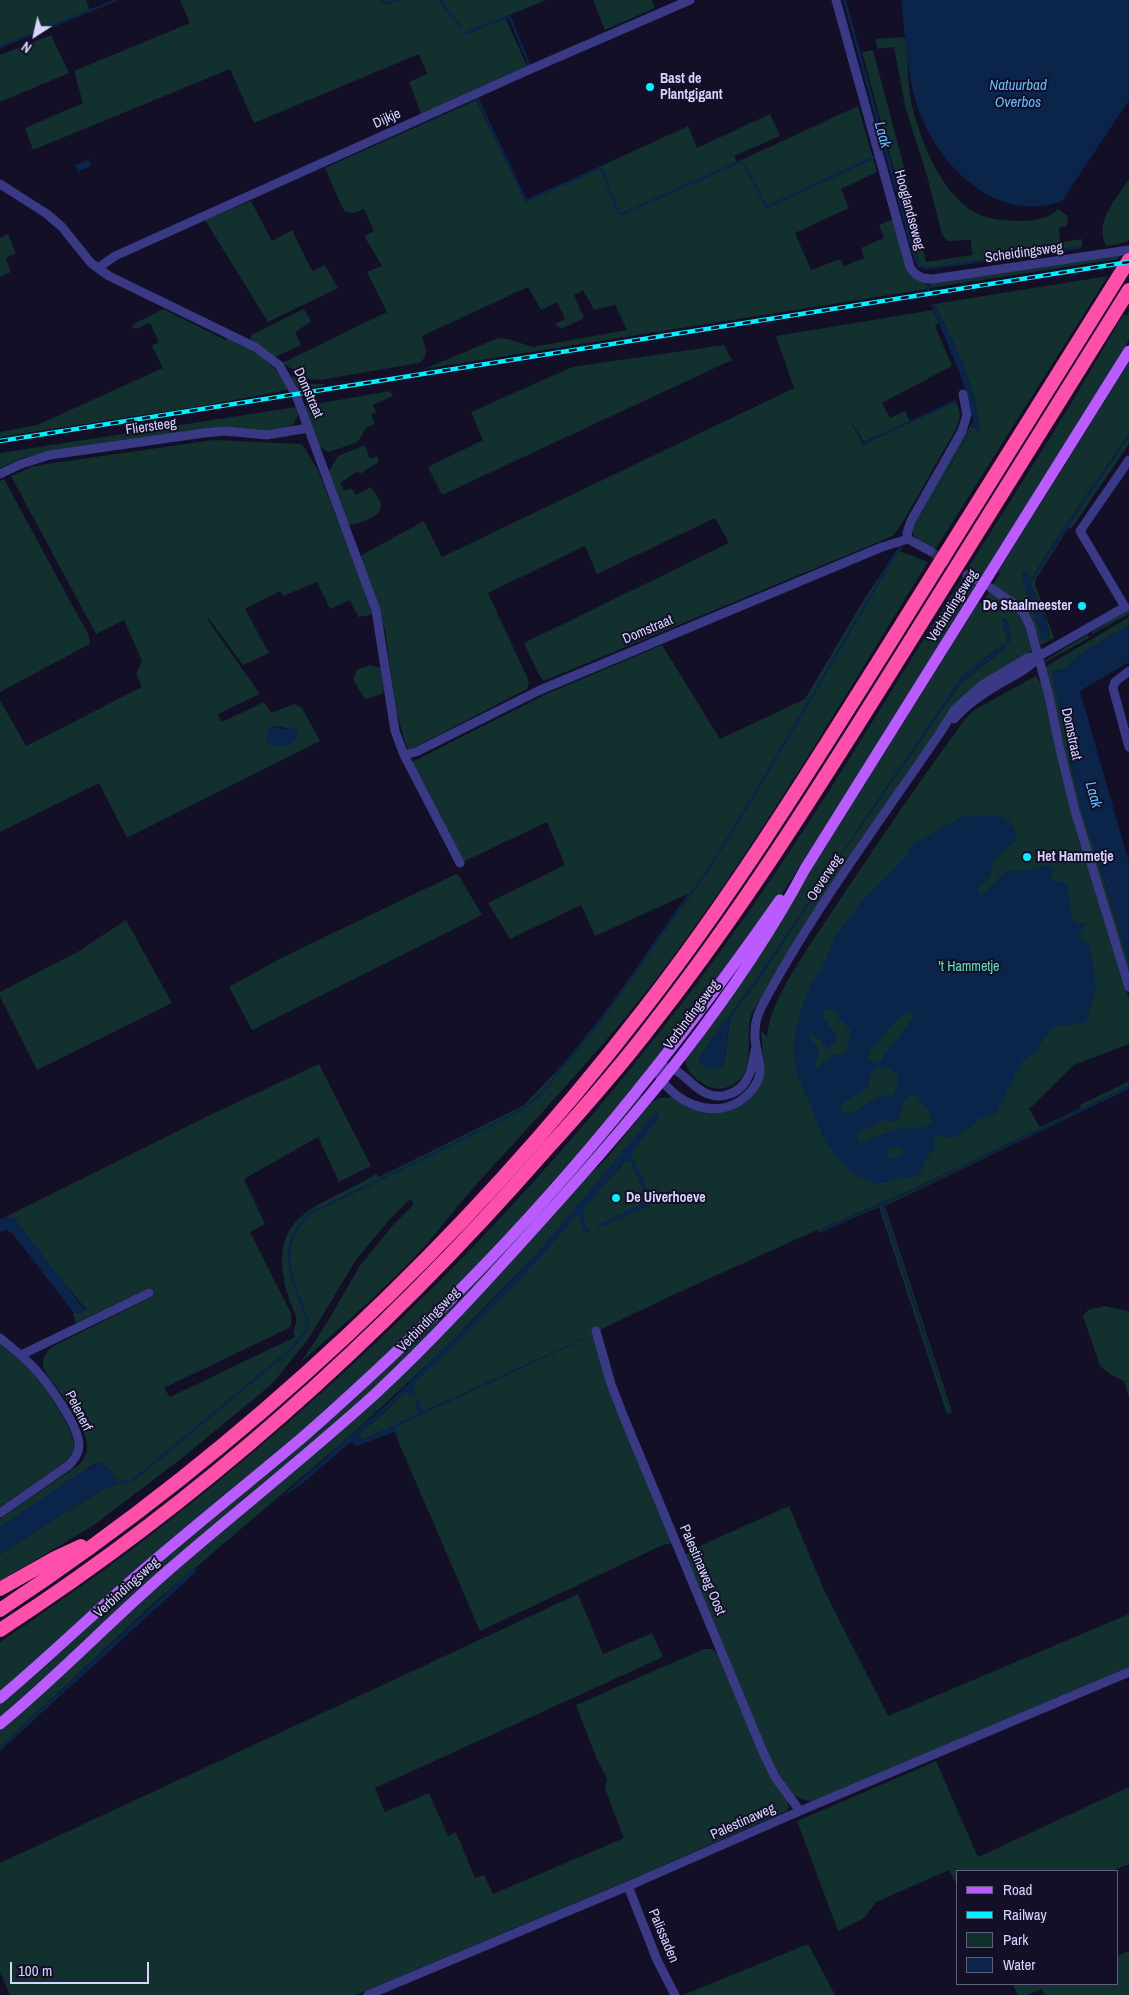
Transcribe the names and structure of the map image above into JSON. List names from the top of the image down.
{
  "streets": {
    "main road": ["Verbindingsweg"],
    "street": [
      "Dijkje",
      "Hooglandseweg",
      "Scheidingsweg",
      "Domstraat",
      "Fliersteeg",
      "Oeverweg",
      "Pelenerf",
      "Palestinaweg Oost",
      "Palestinaweg",
      "Palissaden"
    ]
  },
  "crossings": [
    ["Dijkje", "Domstraat"],
    ["Hooglandseweg", "Scheidingsweg"],
    ["Domstraat", "Fliersteeg"],
    ["Domstraat", "Oeverweg"],
    ["Verbindingsweg", "Oeverweg"],
    ["Palestinaweg Oost", "Palestinaweg"],
    ["Palestinaweg", "Palissaden"]
  ],
  "water": ["Natuurbad Overbos", "Laak"],
  "parks": ["'t Hammetje"],
  "places": [
    "Bast de Plantgigant",
    "De Staalmeester",
    "Het Hammetje",
    "De Uiverhoeve"
  ],
  "legend": [
    "Road",
    "Railway",
    "Park",
    "Water"
  ],
  "scale_bar": "100 m",
  "north": "bottom left"
}
